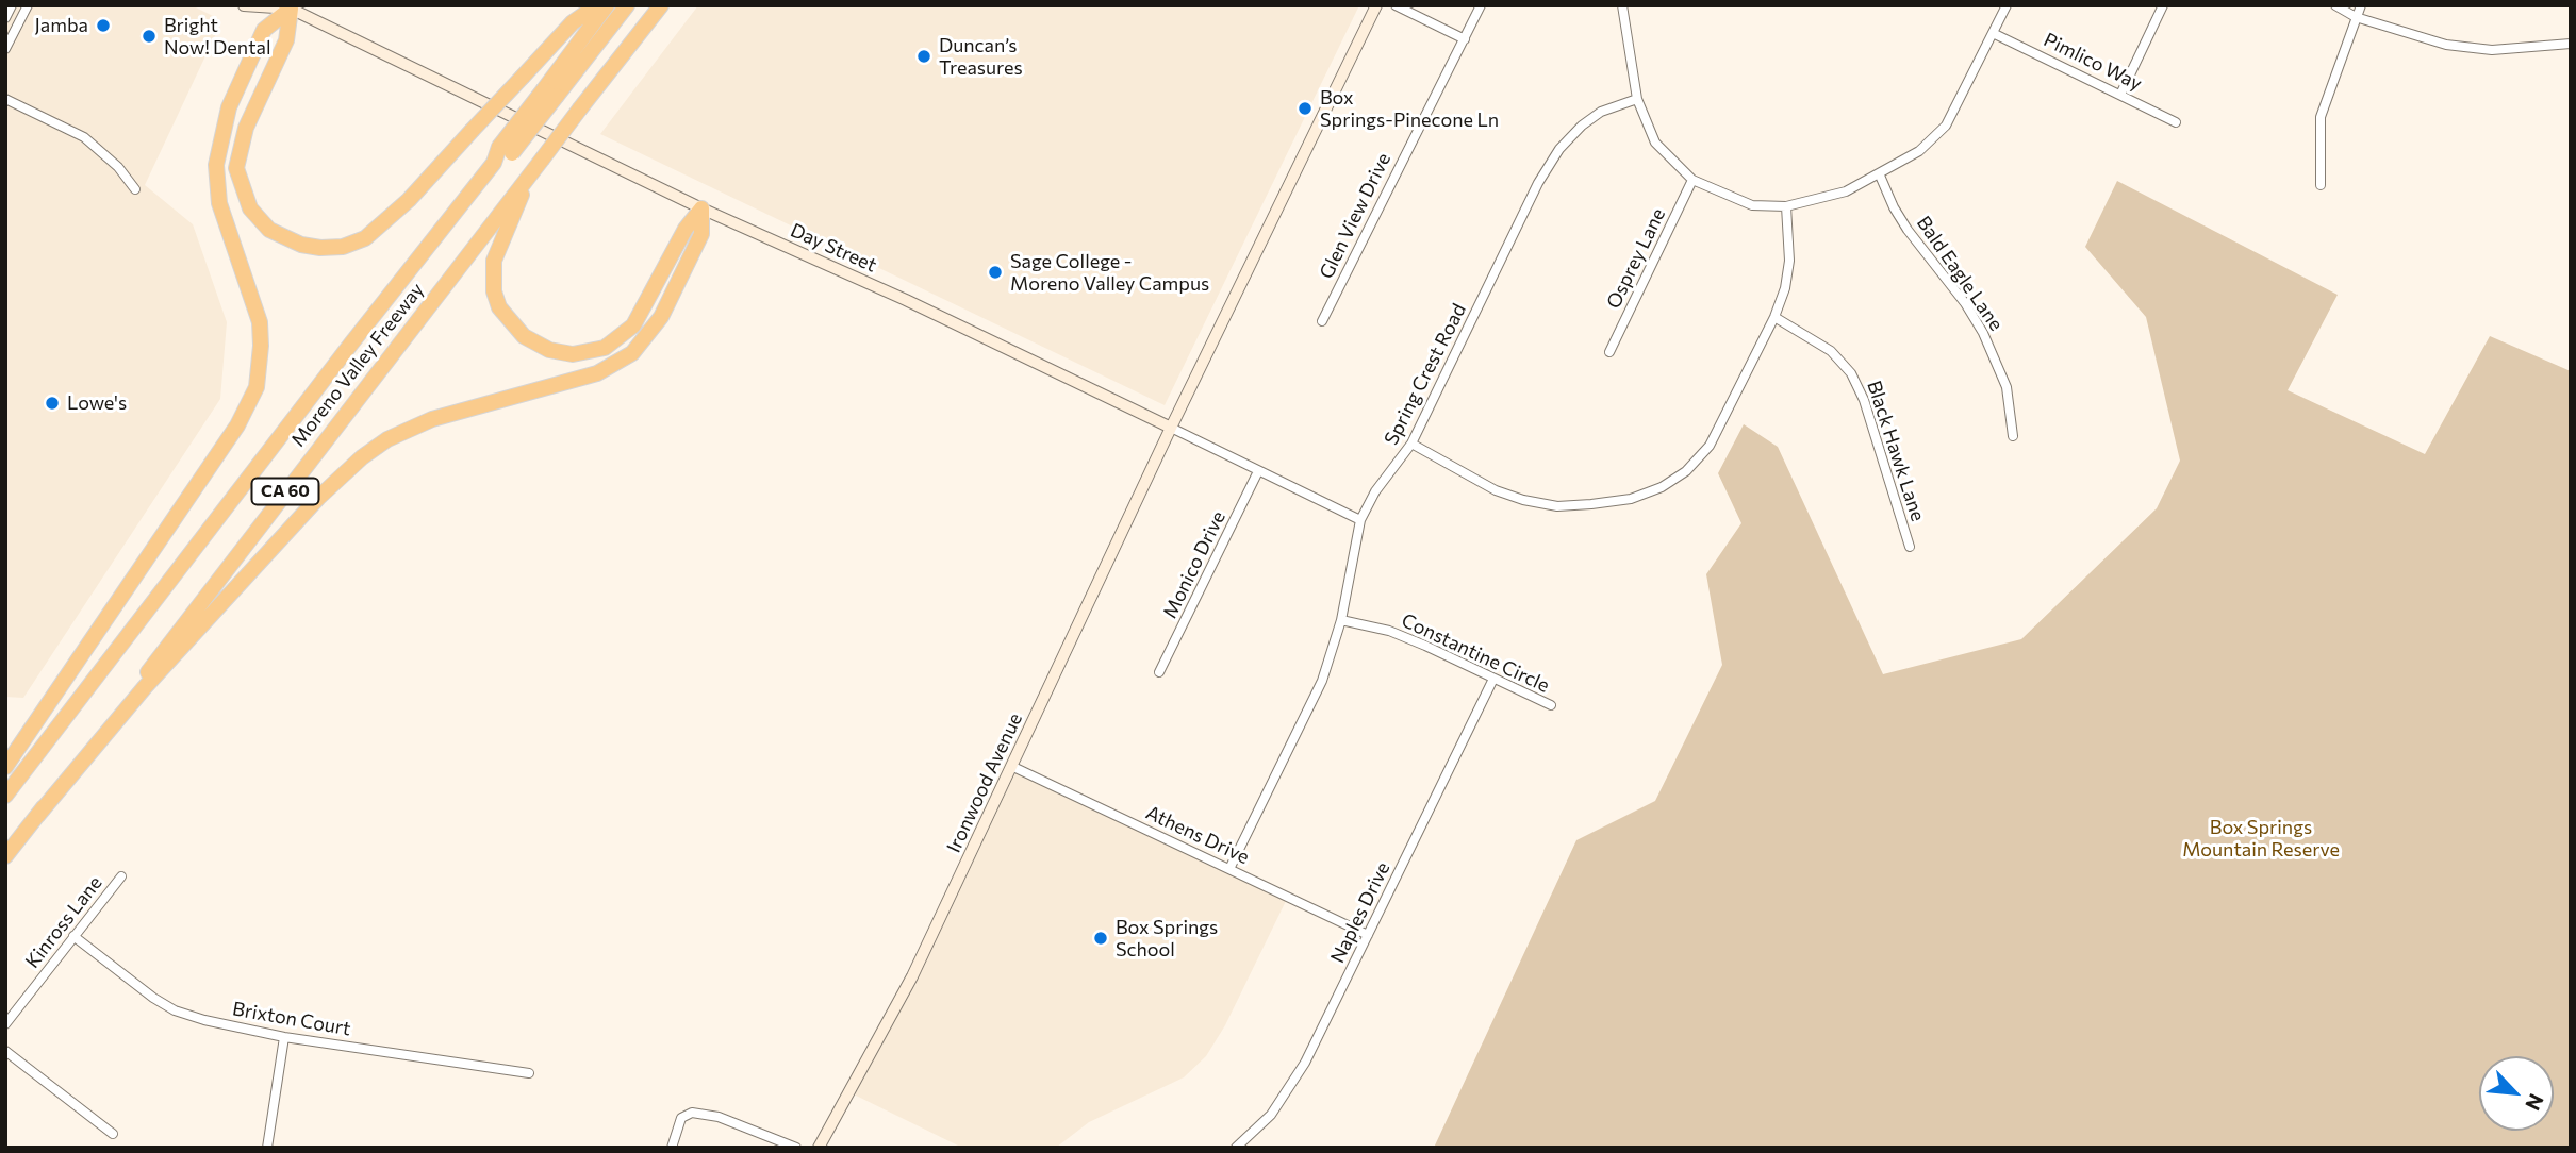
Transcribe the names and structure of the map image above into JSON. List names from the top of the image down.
{
  "streets": {
    "highway": ["Moreno Valley Freeway", "CA 60"],
    "main road": ["Day Street", "Ironwood Avenue"],
    "street": [
      "Pimlico Way",
      "Glen View Drive",
      "Osprey Lane",
      "Bald Eagle Lane",
      "Spring Crest Road",
      "Black Hawk Lane",
      "Monico Drive",
      "Constantine Circle",
      "Athens Drive",
      "Naples Drive",
      "Kinross Lane",
      "Brixton Court"
    ]
  },
  "crossings": [
    ["Day Street", "Spring Crest Road"],
    ["Day Street", "Monico Drive"],
    ["Day Street", "Ironwood Avenue"],
    ["Spring Crest Road", "Constantine Circle"],
    ["Spring Crest Road", "Athens Drive"],
    ["Constantine Circle", "Naples Drive"],
    ["Ironwood Avenue", "Athens Drive"],
    ["Athens Drive", "Naples Drive"],
    ["Kinross Lane", "Brixton Court"]
  ],
  "parks": ["Box Springs Mountain Reserve"],
  "places": [
    "Jamba",
    "Bright Now! Dental",
    "Duncan’s Treasures",
    "Box Springs-Pinecone Ln",
    "Sage College - Moreno Valley Campus",
    "Lowe's",
    "Box Springs School"
  ],
  "north": "bottom right"
}
